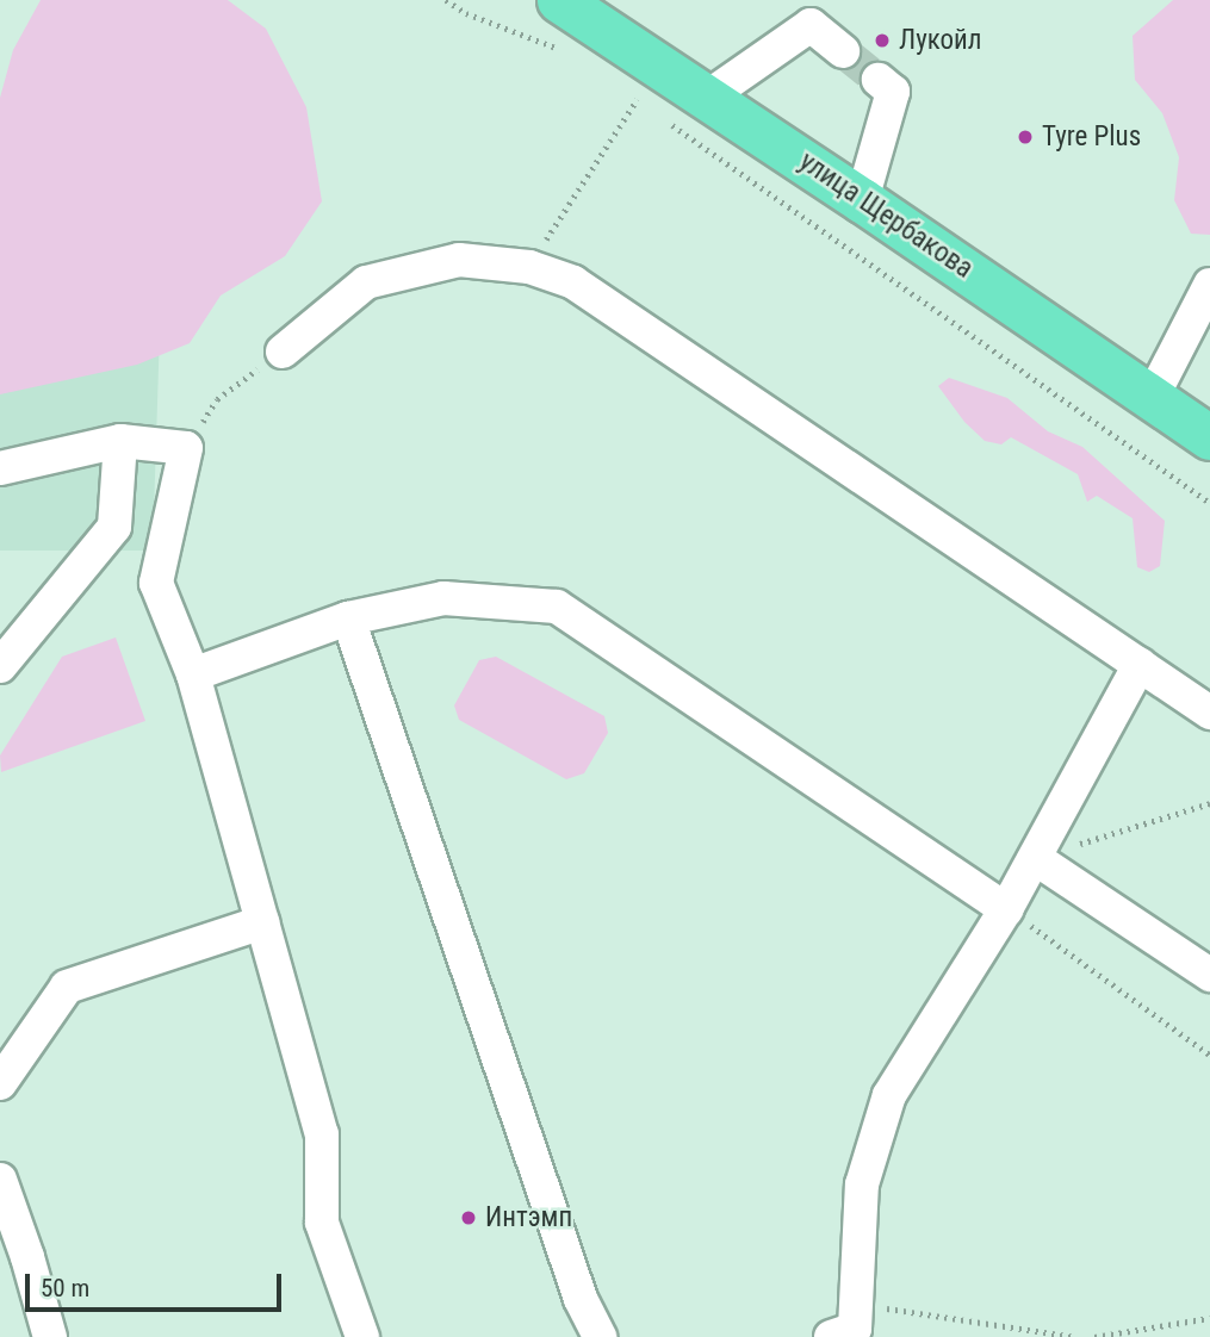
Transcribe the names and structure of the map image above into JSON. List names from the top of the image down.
{
  "streets": {
    "main road": ["улица Щербакова"]
  },
  "places": ["Лукойл", "Tyre Plus", "Интэмп"],
  "scale_bar": "50 m"
}
